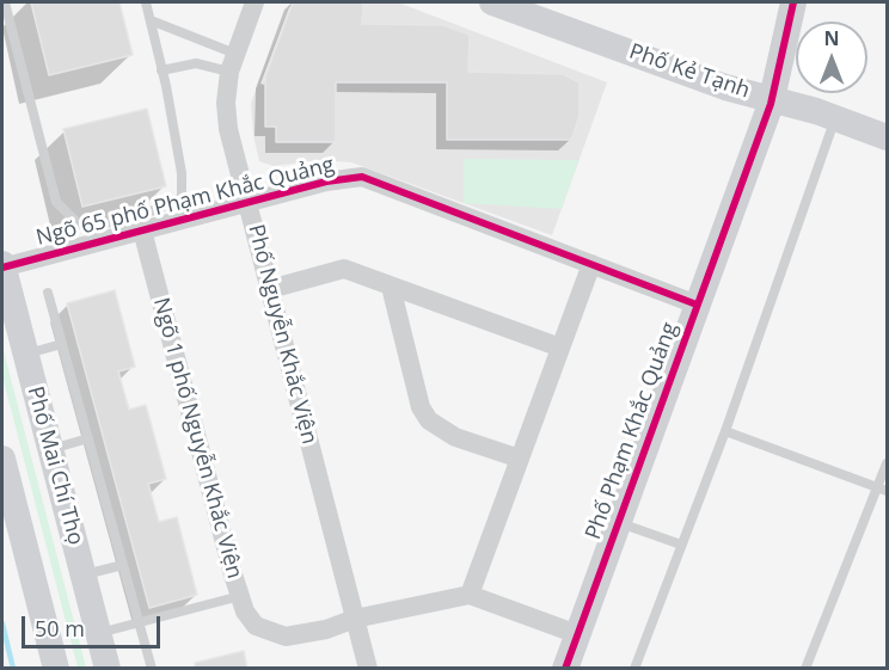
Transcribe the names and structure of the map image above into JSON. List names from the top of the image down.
{
  "streets": {
    "street": [
      "Phố Kẻ Tạnh",
      "Ngõ 65 phố Phạm Khắc Quảng",
      "Phố Nguyễn Khắc Viện",
      "Phố Phạm Khắc Quảng",
      "Ngõ 1 phố Nguyễn Khắc Viện",
      "Phố Mai Chí Thọ"
    ]
  },
  "crossings": [
    ["Phố Kẻ Tạnh", "Phố Phạm Khắc Quảng"],
    ["Ngõ 65 phố Phạm Khắc Quảng", "Phố Nguyễn Khắc Viện"],
    ["Ngõ 65 phố Phạm Khắc Quảng", "Phố Phạm Khắc Quảng"],
    ["Ngõ 65 phố Phạm Khắc Quảng", "Ngõ 1 phố Nguyễn Khắc Viện"],
    ["Ngõ 65 phố Phạm Khắc Quảng", "Phố Mai Chí Thọ"],
    ["Phố Nguyễn Khắc Viện", "Ngõ 1 phố Nguyễn Khắc Viện"]
  ],
  "scale_bar": "50 m",
  "north": "top"
}
